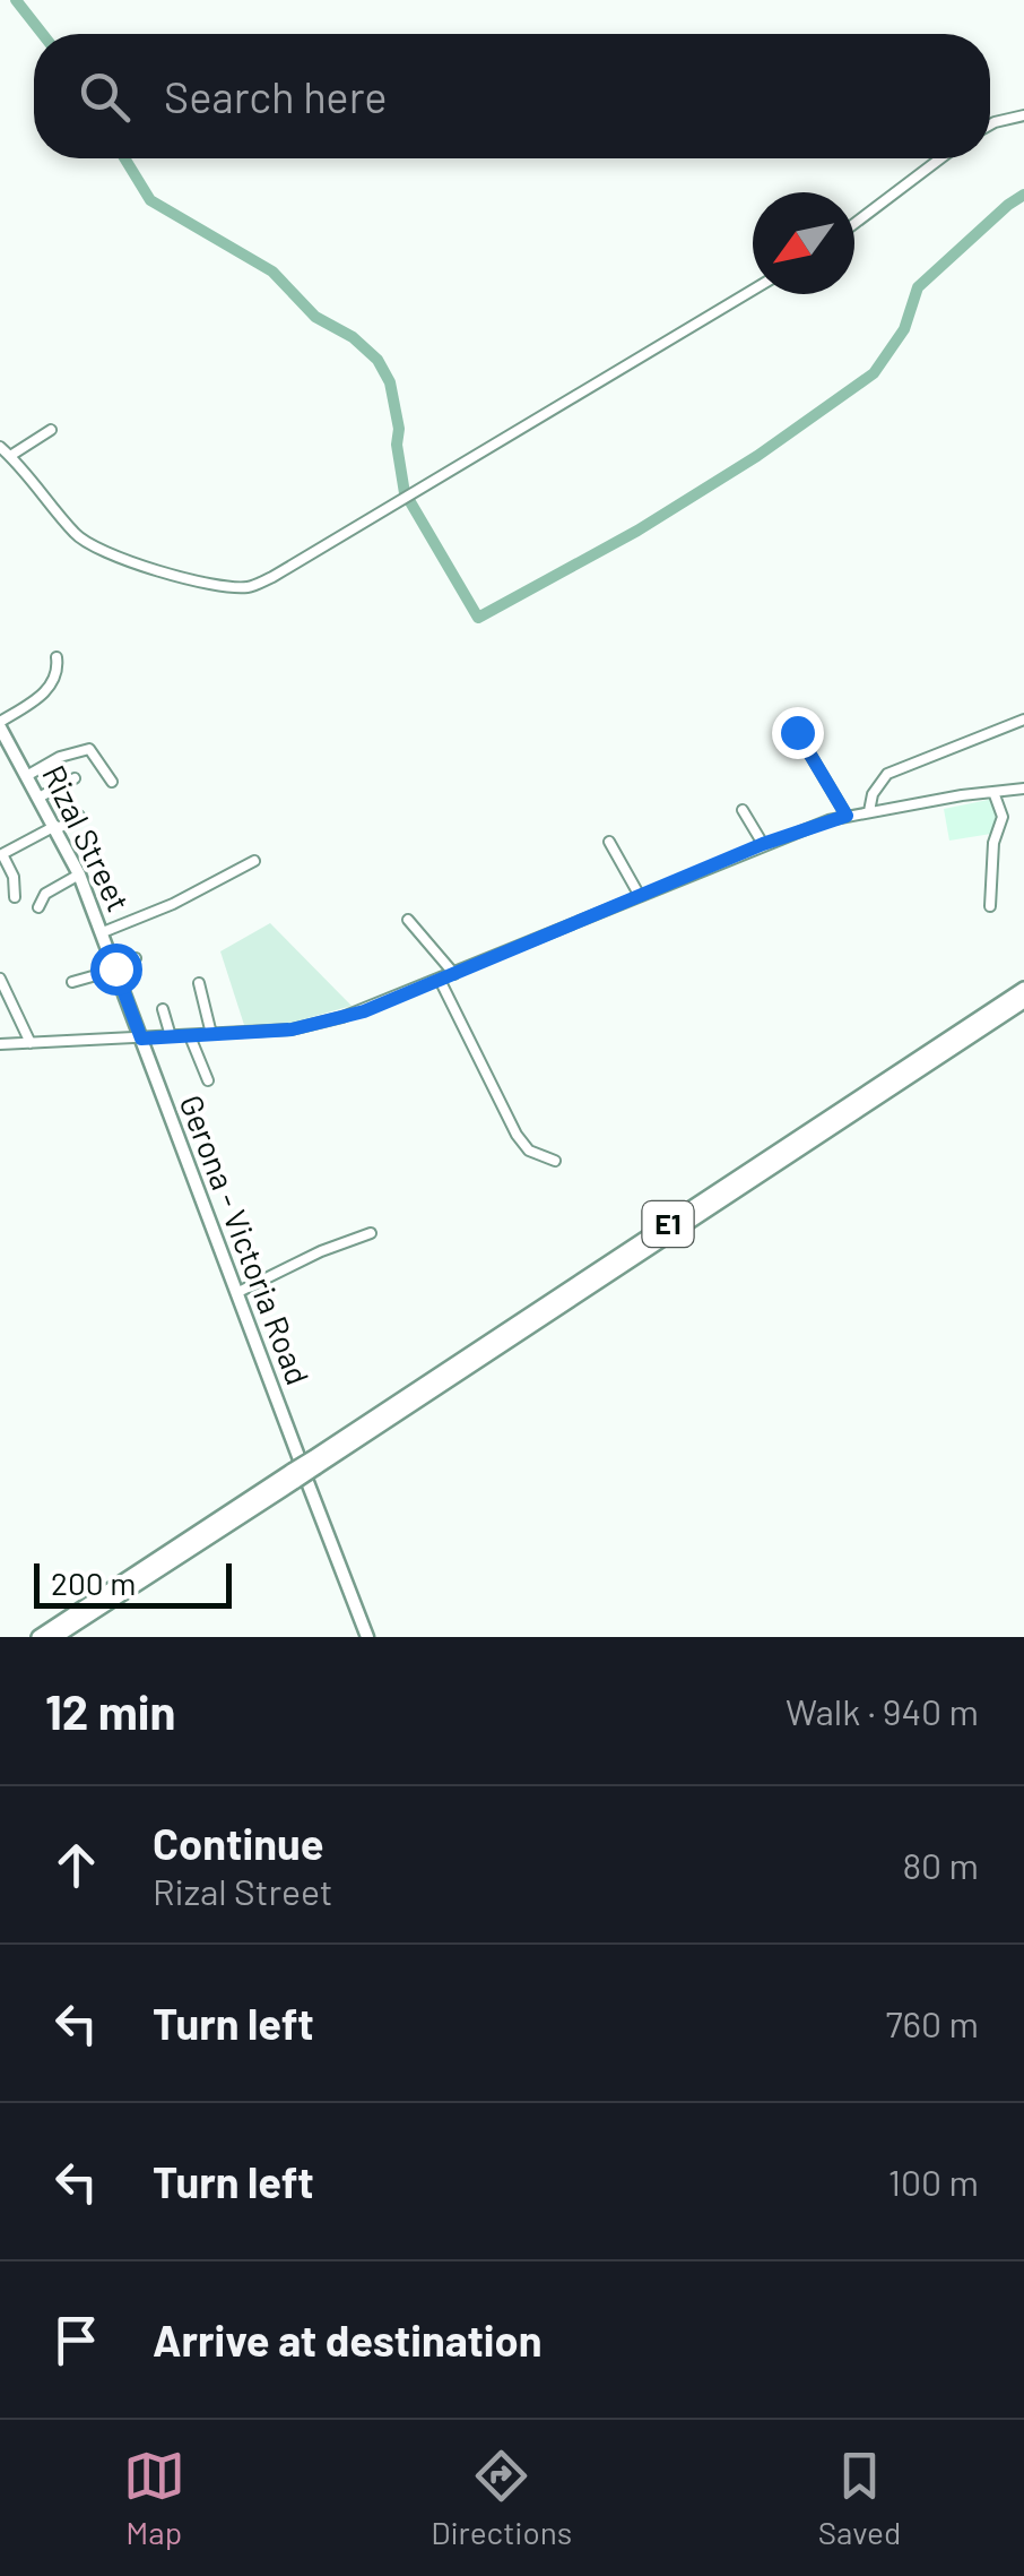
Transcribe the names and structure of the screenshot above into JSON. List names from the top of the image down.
{
  "streets": {
    "highway": ["E1"],
    "main road": ["Rizal Street", "Gerona - Victoria Road"]
  },
  "crossings": [
    ["Rizal Street", "Gerona - Victoria Road"],
    ["E1", "Gerona - Victoria Road"]
  ],
  "scale_bar": "200 m",
  "north": "bottom left",
  "page": {
    "search": "Search here",
    "scale": "200 m",
    "heading": ["12 min", "Walk · 940 m"],
    "list": [
      ["Continue", "Rizal Street", "80 m"],
      ["Turn left", "760 m"],
      ["Turn left", "100 m"],
      "Arrive at destination"
    ],
    "nav": ["Map", "Directions", "Saved"]
  }
}
